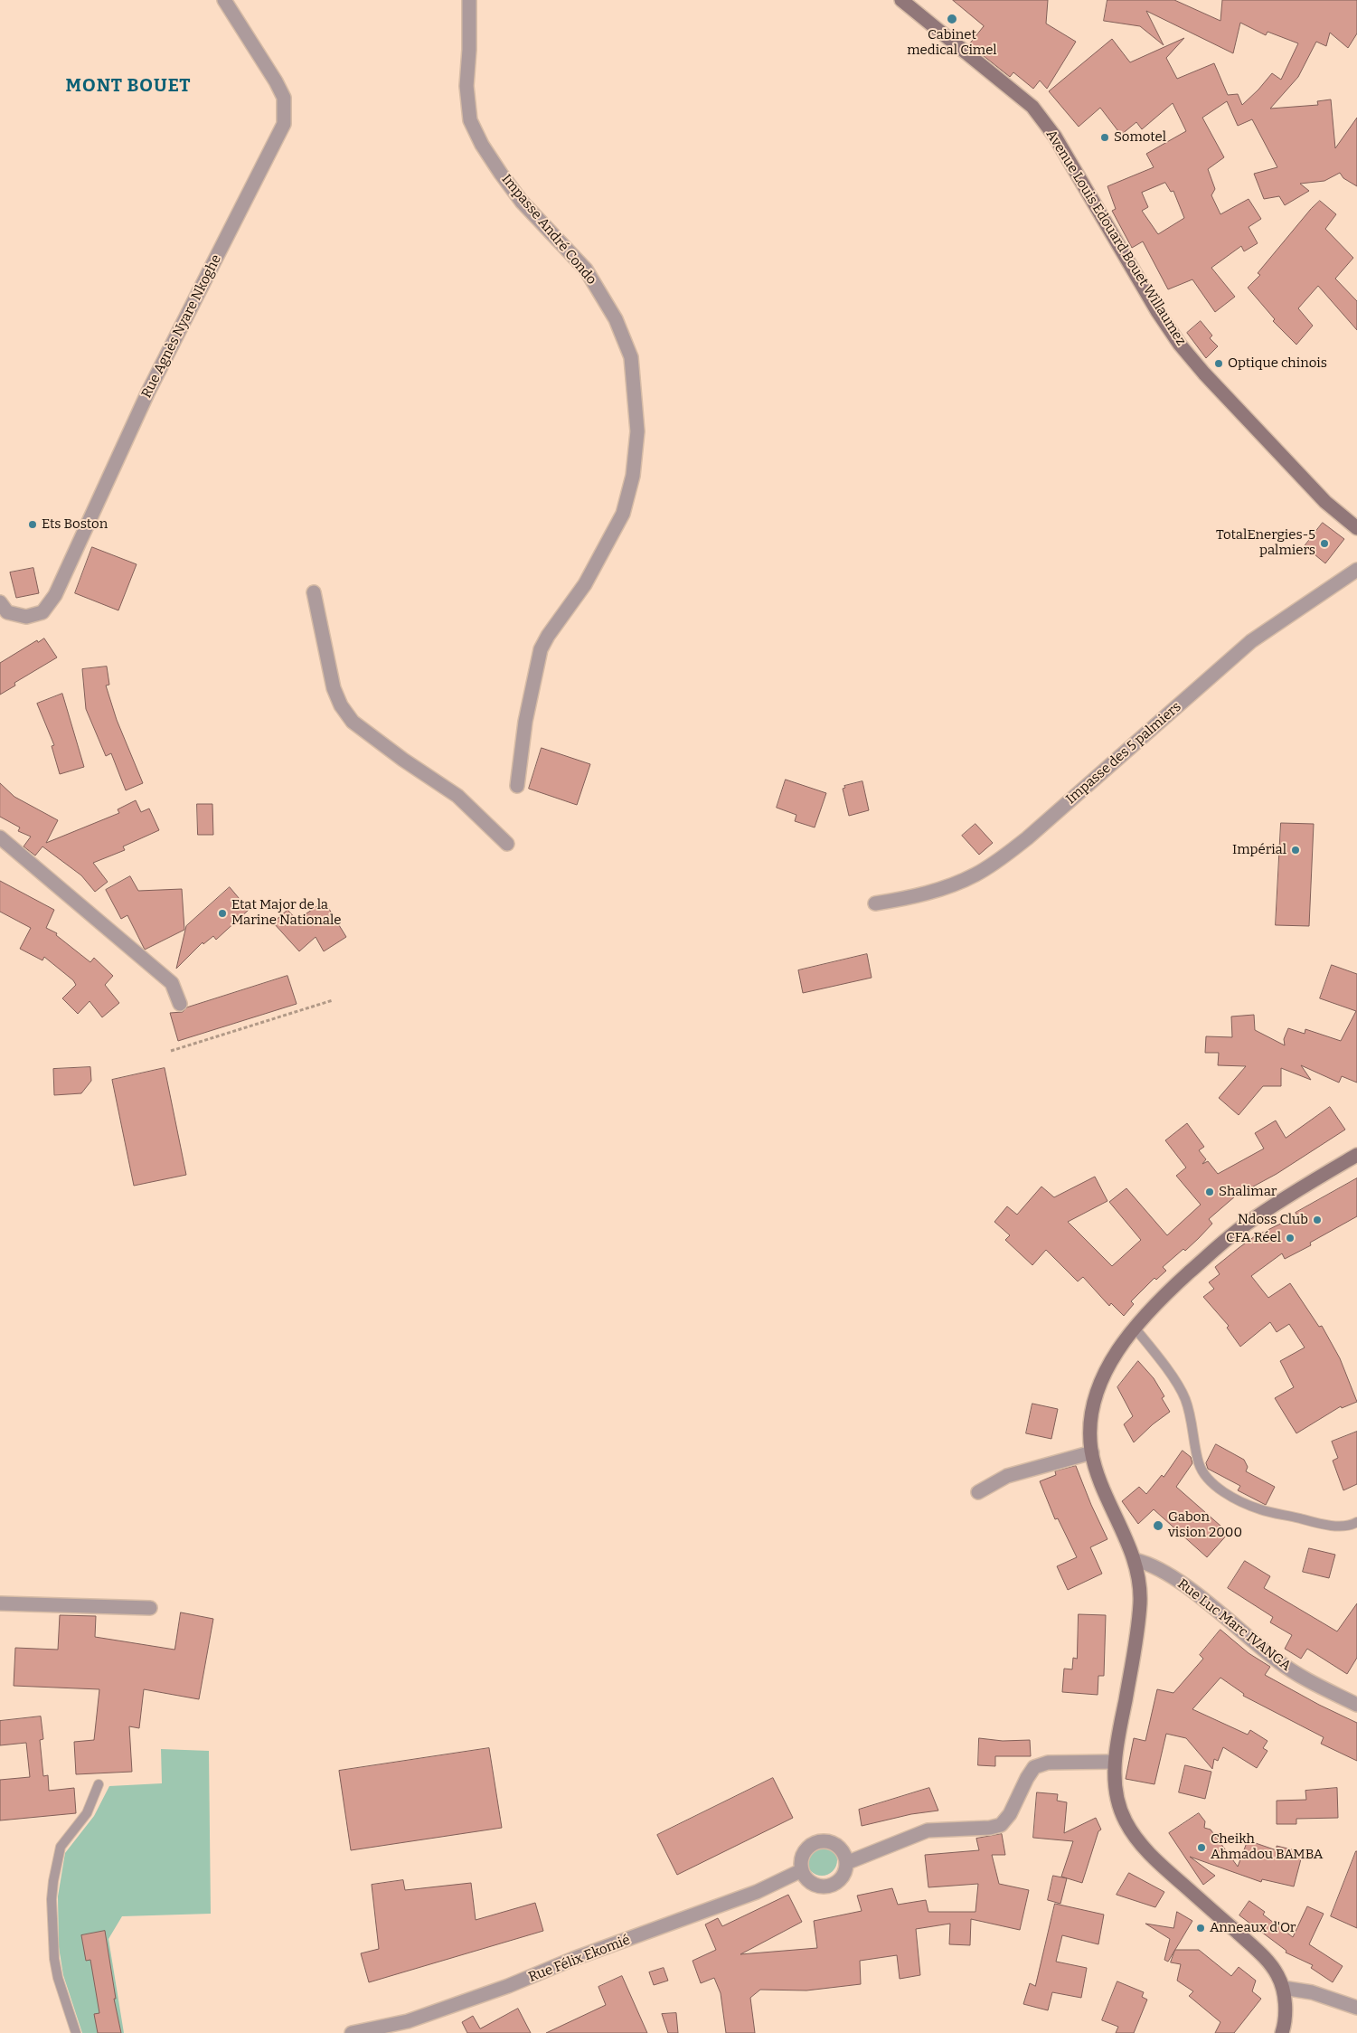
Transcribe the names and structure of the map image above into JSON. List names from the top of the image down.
{
  "streets": {
    "street": [
      "Impasse André Condo",
      "Avenue Louis Edouard Bouet Willaumez",
      "Rue Agnès Nyare Nkoghe",
      "Impasse des 5 palmiers",
      "Rue Luc Marc IVANGA",
      "Rue Félix Ekomié"
    ]
  },
  "districts": ["MONT BOUET"],
  "places": [
    "Cabinet medical Cimel",
    "Somotel",
    "Optique chinois",
    "Ets Boston",
    "TotalEnergies-5 palmiers",
    "Impérial",
    "Etat Major de la Marine Nationale",
    "Shalimar",
    "Ndoss Club",
    "CFA Réel",
    "Gabon vision 2000",
    "Cheikh Ahmadou BAMBA",
    "Anneaux d'Or"
  ]
}
